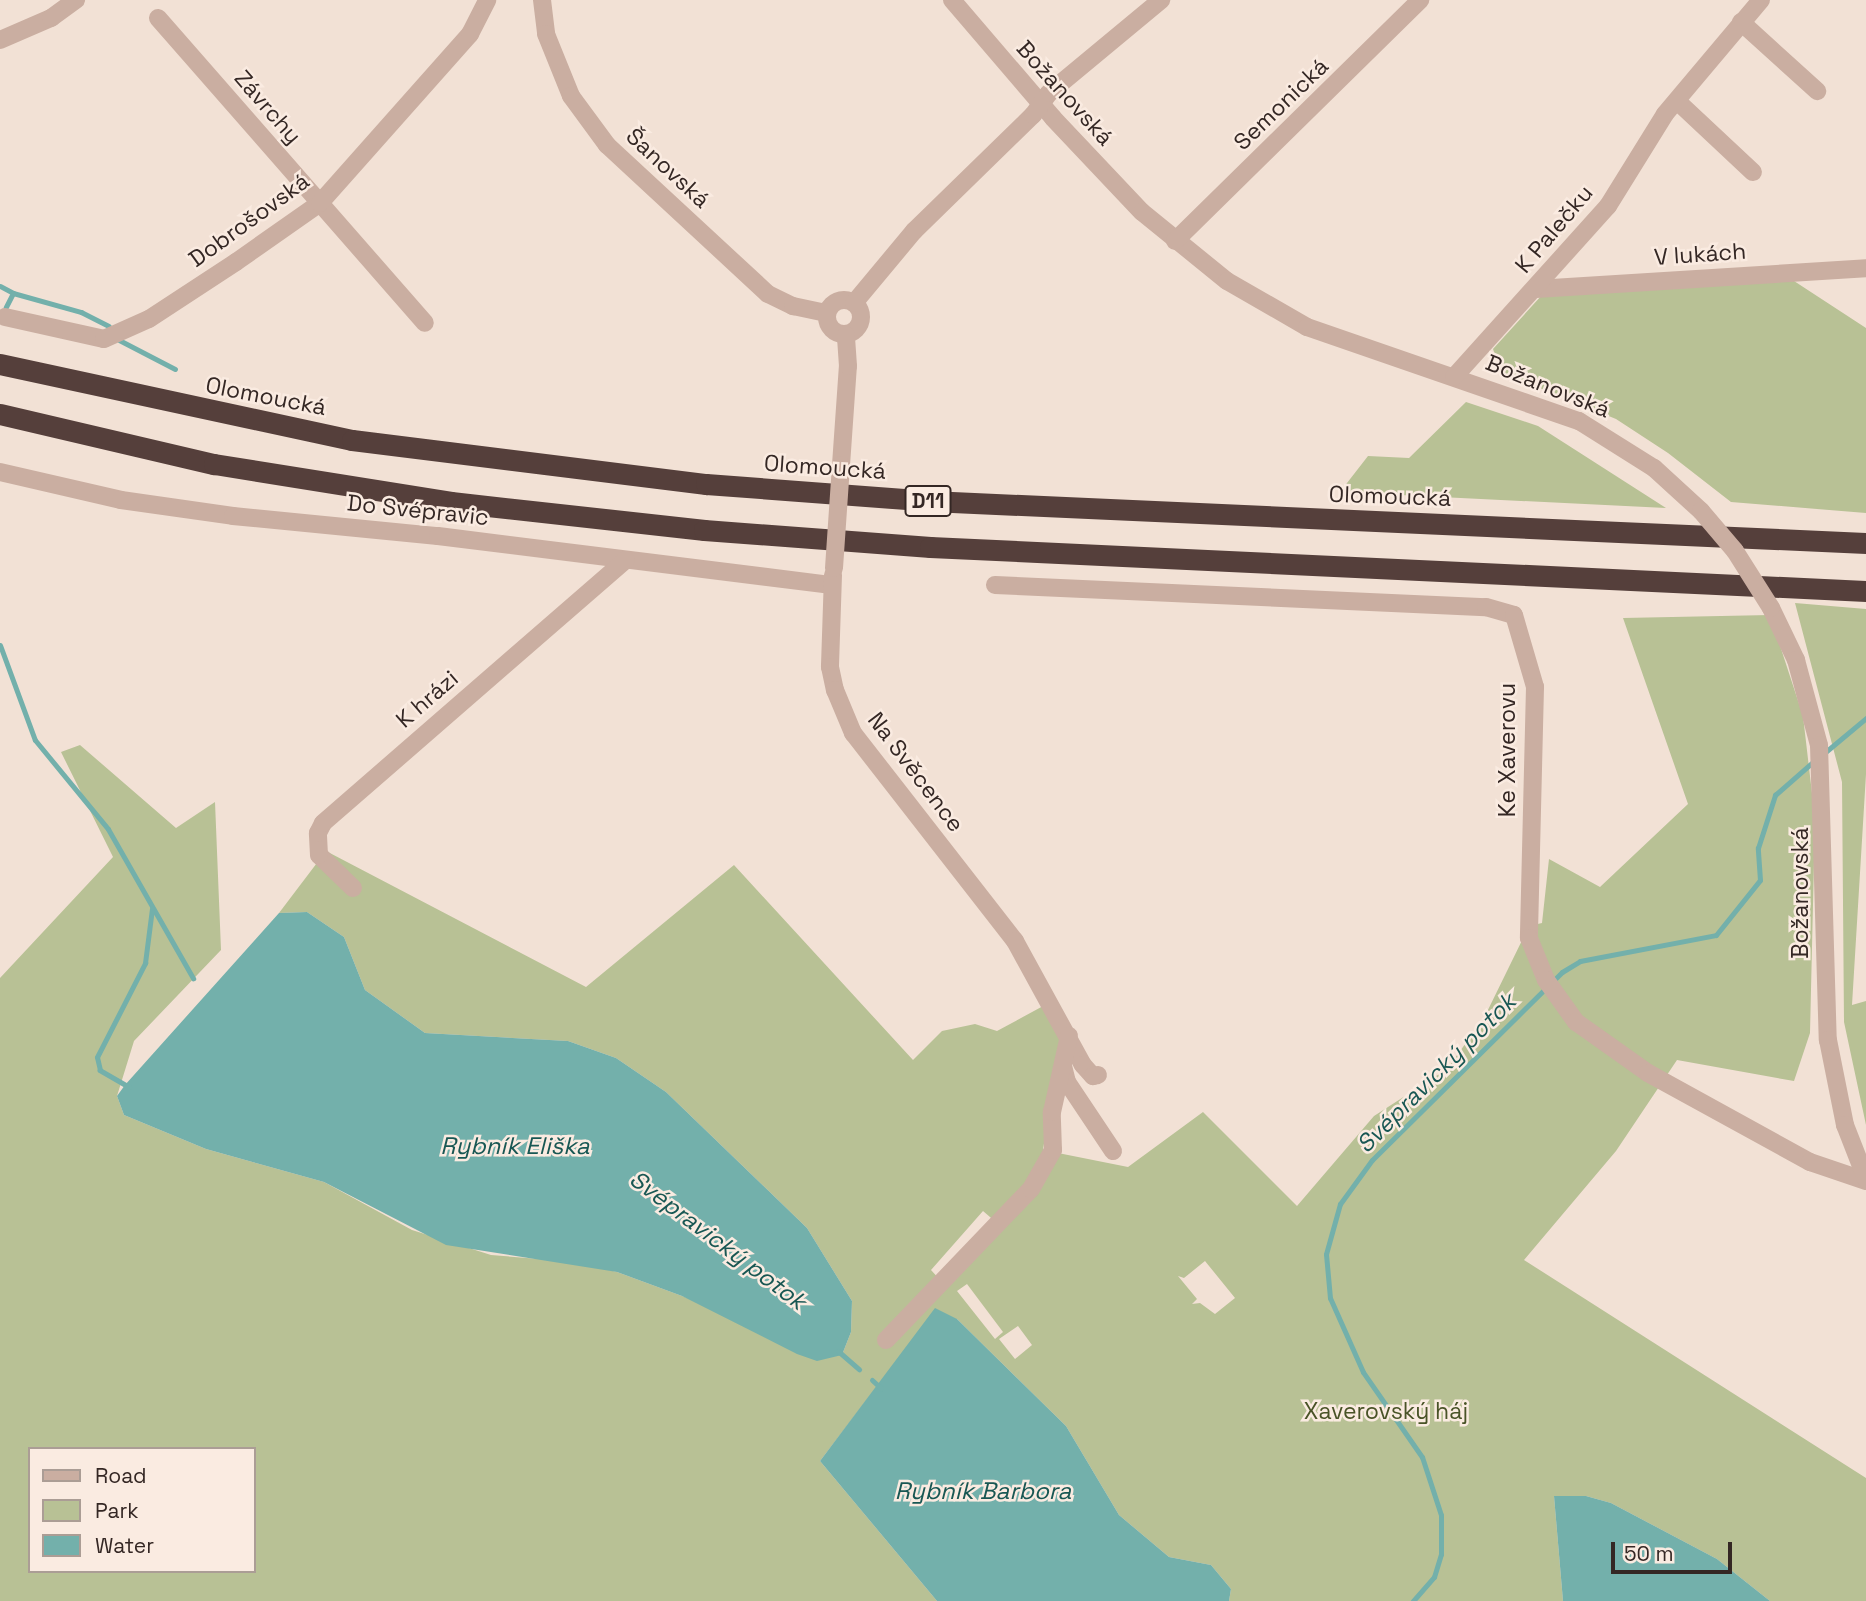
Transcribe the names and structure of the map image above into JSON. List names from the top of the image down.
{
  "streets": {
    "highway": ["Olomoucká", "D11"],
    "street": [
      "Božanovská",
      "Semonická",
      "Závrchy",
      "Šanovská",
      "Dobrošovská",
      "K Palečku",
      "V lukách",
      "Do Svépravic",
      "K hrázi",
      "Ke Xaverovu",
      "Na Svěcence"
    ]
  },
  "crossings": [
    ["Božanovská", "Semonická"],
    ["Božanovská", "K Palečku"],
    ["Božanovská", "Ke Xaverovu"],
    ["Závrchy", "Dobrošovská"],
    ["Šanovská", "Na Svěcence"],
    ["K Palečku", "V lukách"],
    ["Do Svépravic", "K hrázi"],
    ["Do Svépravic", "Na Svěcence"]
  ],
  "water": ["Svépravický potok", "Rybník Eliška", "Rybník Barbora"],
  "parks": ["Xaverovský háj"],
  "legend": ["Road", "Park", "Water"],
  "scale_bar": "50 m"
}
